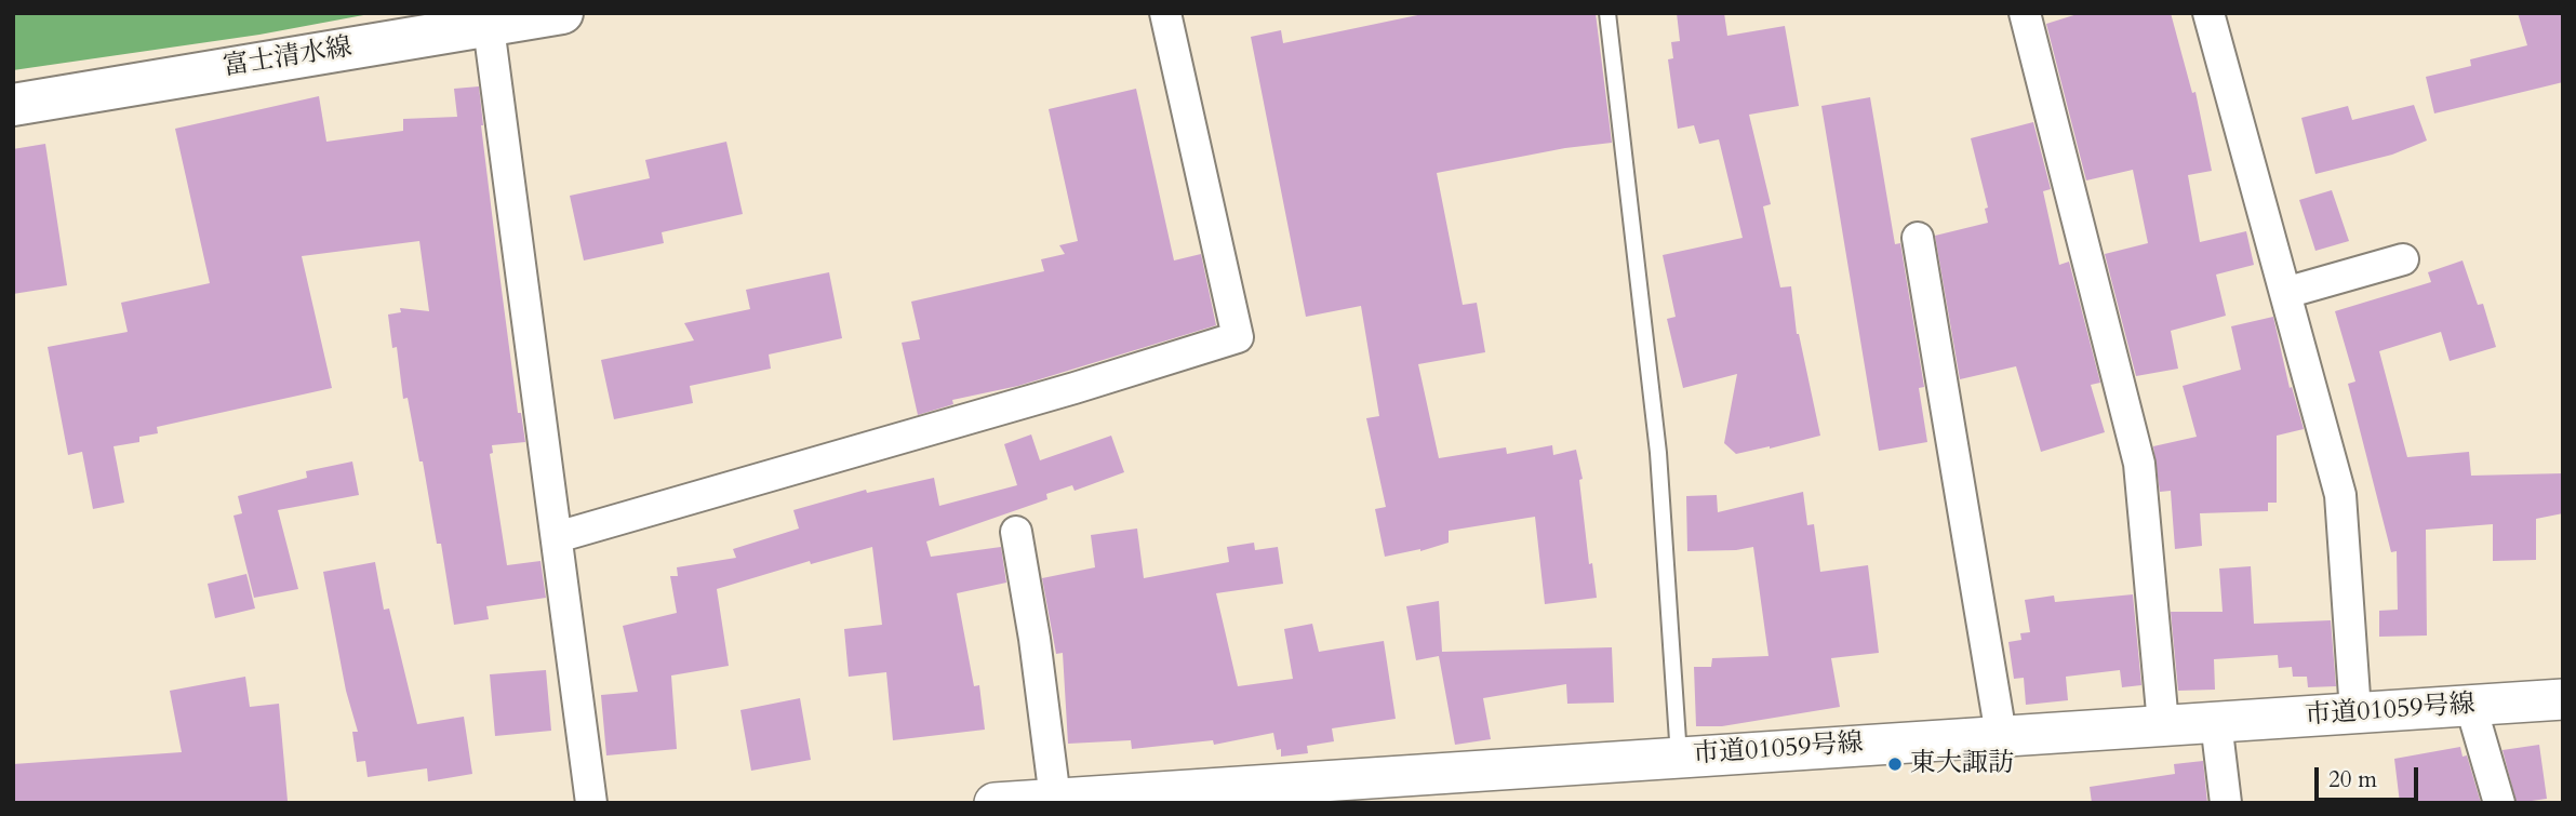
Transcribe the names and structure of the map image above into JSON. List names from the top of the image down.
{
  "streets": {
    "main road": ["富士清水線"],
    "street": ["市道01059号線"]
  },
  "places": ["東大諏訪"],
  "scale_bar": "20 m"
}
